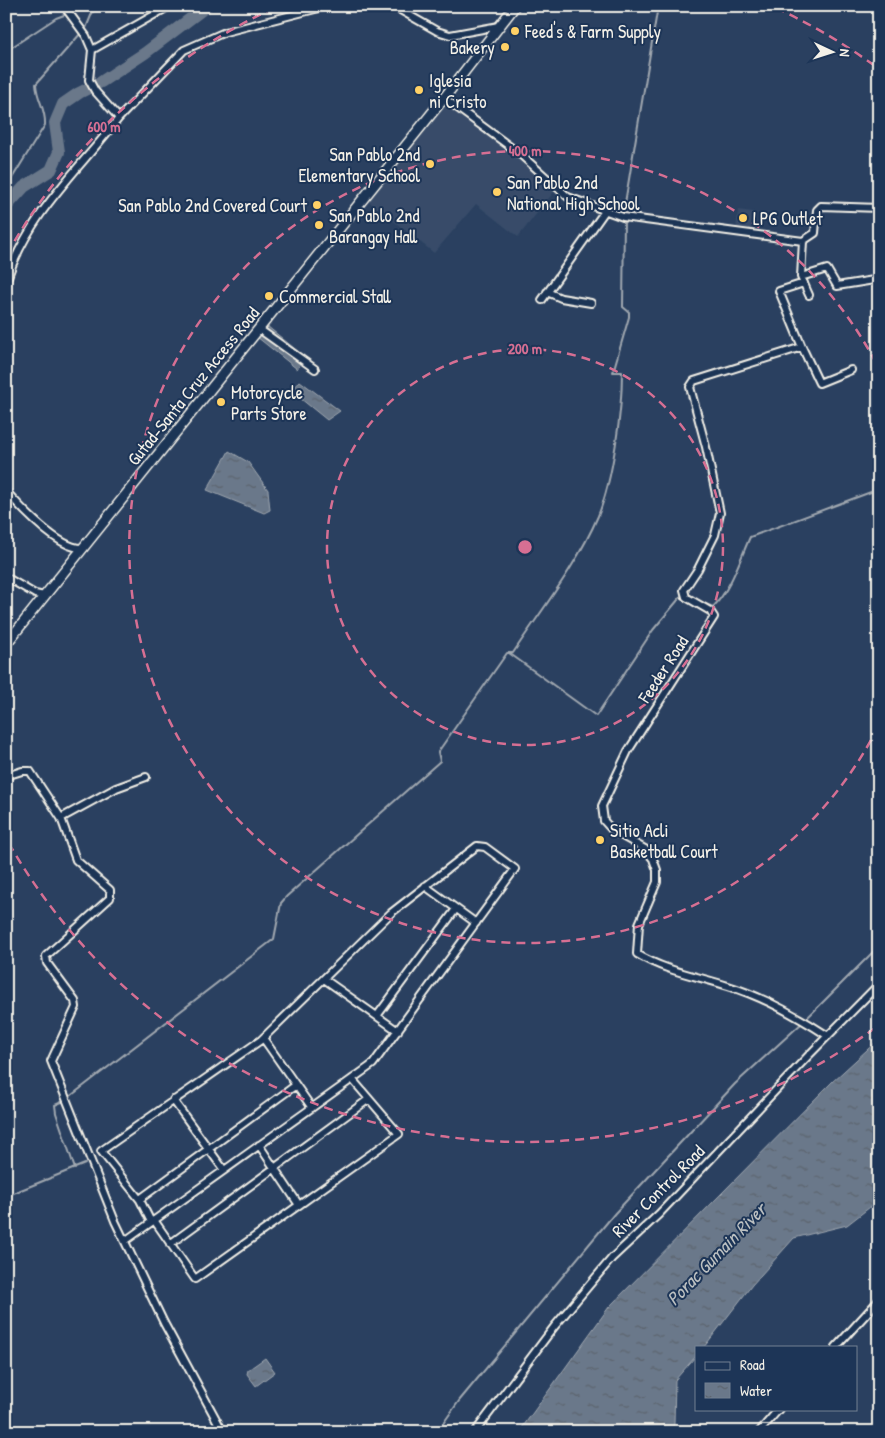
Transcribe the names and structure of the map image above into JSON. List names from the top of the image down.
{
  "streets": {
    "main road": ["Gutad-Santa Cruz Access Road"],
    "street": ["Feeder Road", "River Control Road"]
  },
  "crossings": [
    ["Feeder Road", "River Control Road"]
  ],
  "water": ["Porac Gumain River"],
  "places": [
    "Feed's & Farm Supply",
    "Bakery",
    "Iglesia ni Cristo",
    "San Pablo 2nd Elementary School",
    "San Pablo 2nd National High School",
    "San Pablo 2nd Covered Court",
    "LPG Outlet",
    "San Pablo 2nd Barangay Hall",
    "Commercial Stall",
    "Motorcycle Parts Store",
    "Sitio Acli Basketball Court"
  ],
  "legend": ["Road", "Water"],
  "north": "right",
  "rings": ["600 m", "400 m", "200 m"]
}
